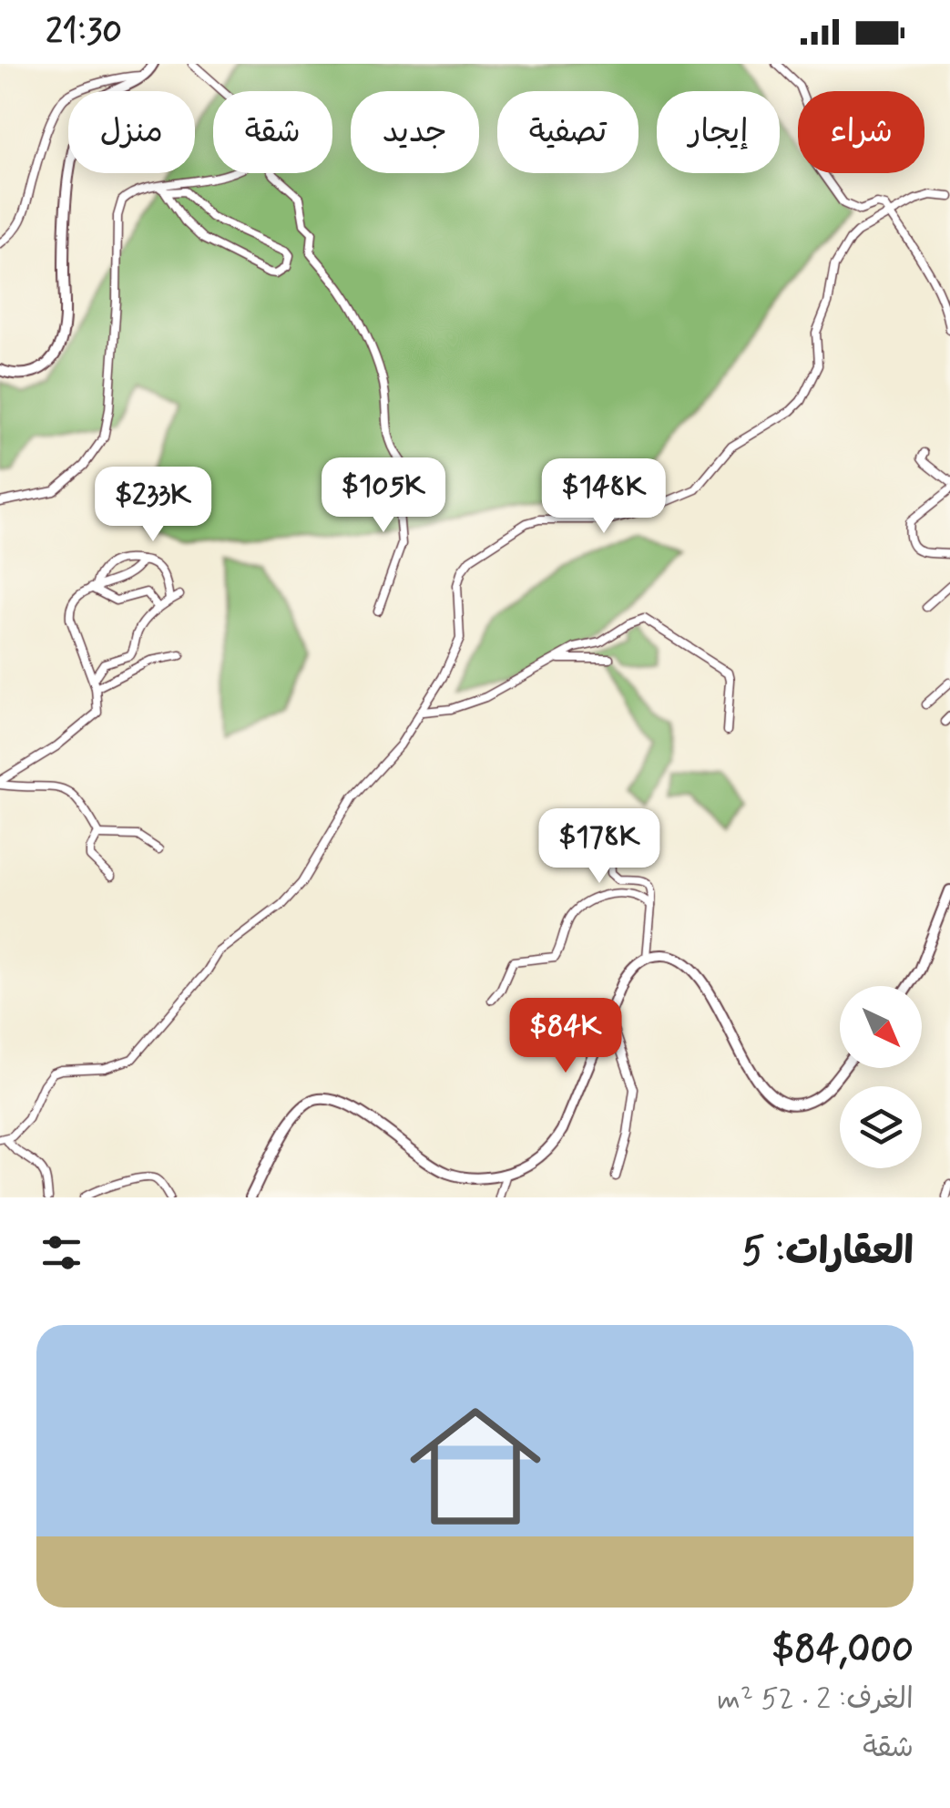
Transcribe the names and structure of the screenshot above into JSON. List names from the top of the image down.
{
  "north": "bottom right",
  "page": {
    "status": "21:30",
    "chip": [
      "شراء",
      "إيجار",
      "تصفية",
      "جديد",
      "شقة",
      "منزل"
    ],
    "price": [
      "$105K",
      "$148K",
      "$233K",
      "$178K",
      "$84K"
    ],
    "heading": "العقارات: 5",
    "list": [
      {
        "name": "$84,000",
        "note": "الغرف: 2 · 52 m² · شقة"
      }
    ]
  }
}
